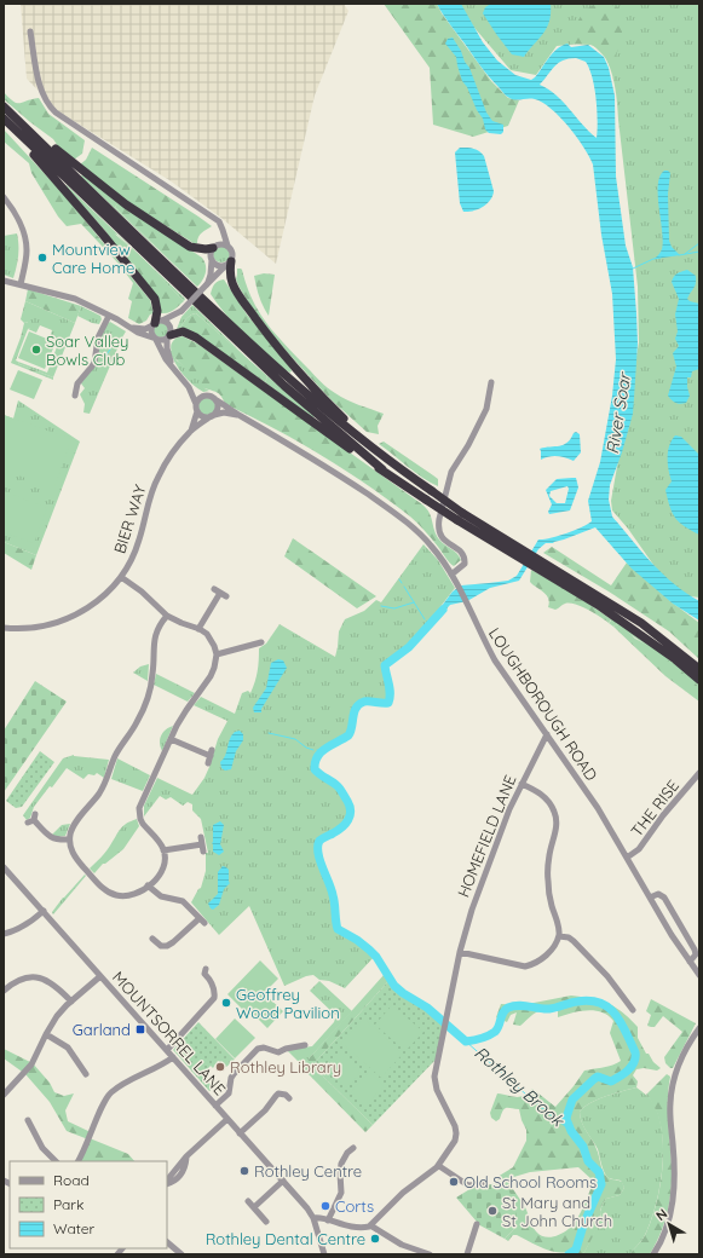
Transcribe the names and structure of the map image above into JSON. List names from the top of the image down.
{
  "streets": {
    "street": [
      "BIER WAY",
      "LOUGHBOROUGH ROAD",
      "THE RISE",
      "HOMEFIELD LANE",
      "MOUNTSORREL LANE"
    ]
  },
  "crossings": [
    ["BIER WAY", "LOUGHBOROUGH ROAD"],
    ["LOUGHBOROUGH ROAD", "THE RISE"],
    ["LOUGHBOROUGH ROAD", "HOMEFIELD LANE"]
  ],
  "water": ["River Soar", "Rothley Brook"],
  "places": {
    "other": [
      "Mountview Care Home",
      "Soar Valley Bowls Club",
      "Geoffrey Wood Pavilion",
      "Rothley Library",
      "Rothley Centre",
      "Old School Rooms",
      "Corts",
      "St Mary and St John Church",
      "Rothley Dental Centre"
    ],
    "transit": ["Garland"]
  },
  "legend": ["Road", "Park", "Water"],
  "north": "top left"
}
